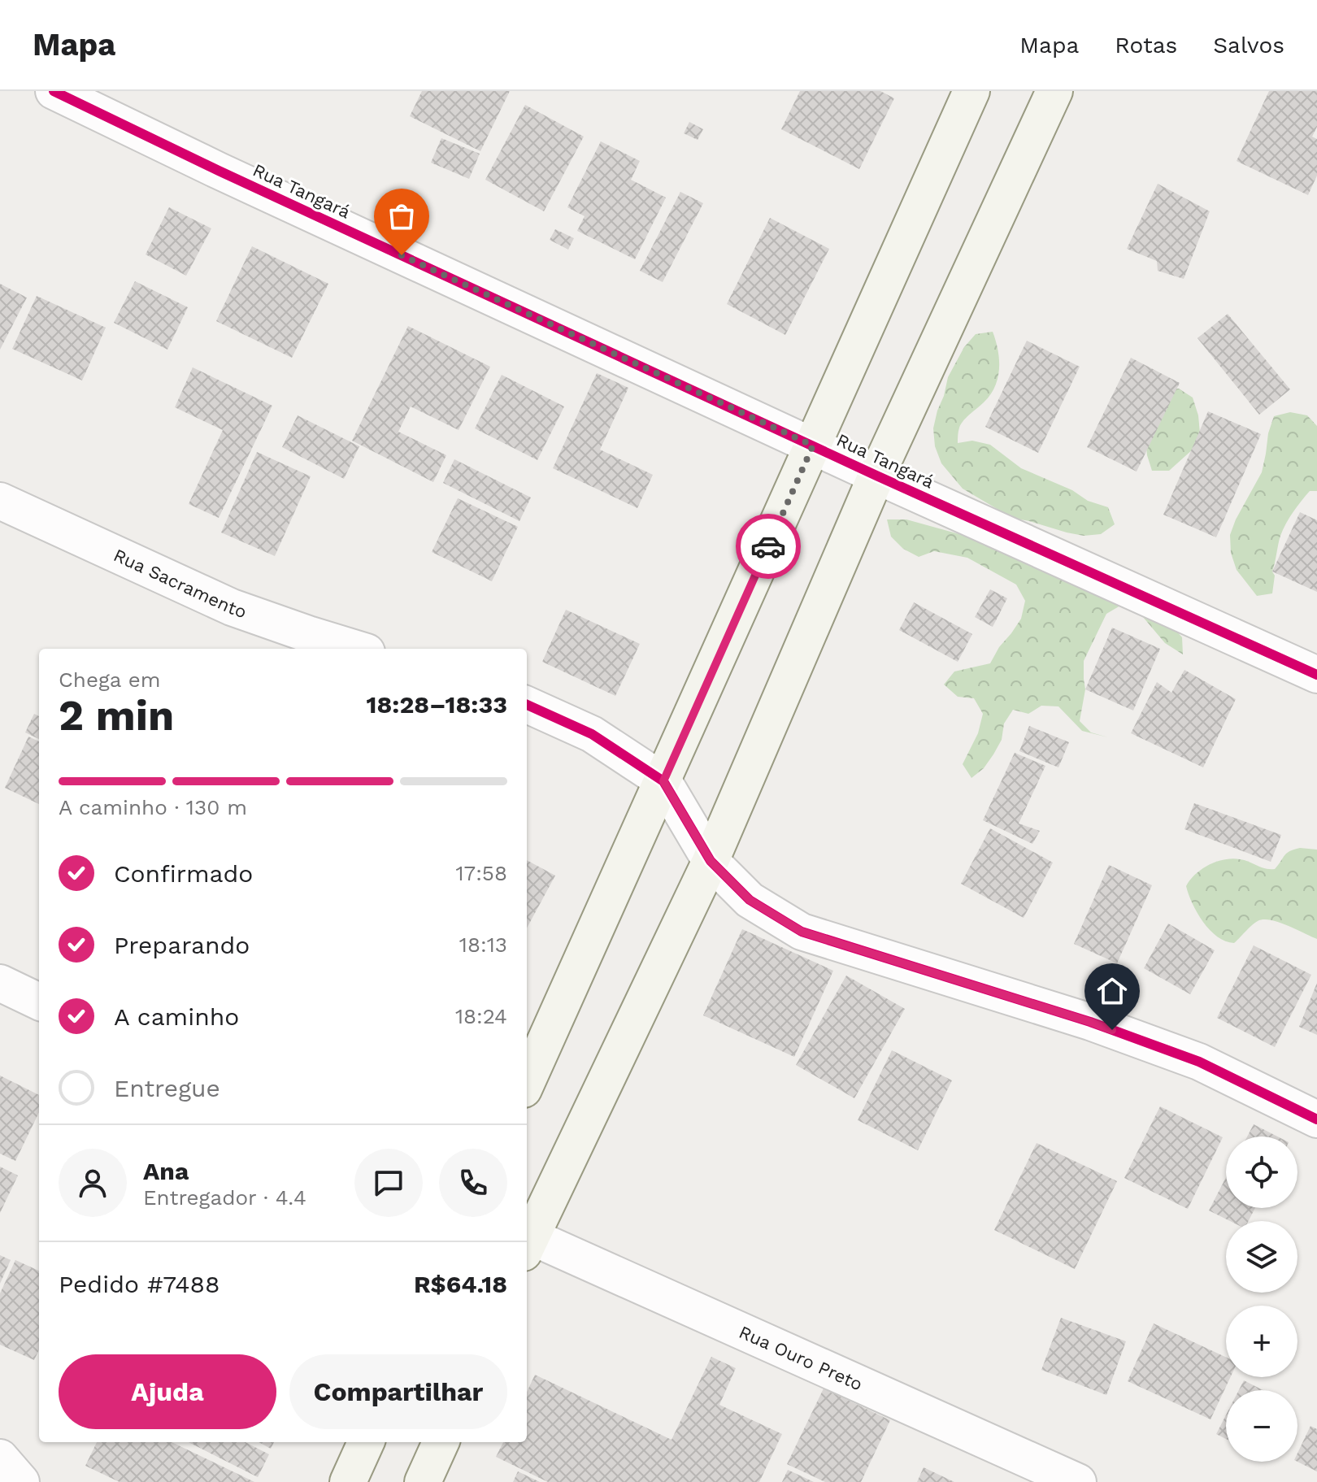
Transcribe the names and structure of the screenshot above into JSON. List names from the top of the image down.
{
  "streets": {
    "street": ["Rua Tangará", "Rua Sacramento", "Rua Ouro Preto"]
  },
  "page": {
    "header": "Mapa",
    "nav": ["Mapa", "Rotas", "Salvos"],
    "heading": ["2 min", "Chega em", "18:28–18:33"],
    "panel": [
      "Ana",
      "Entregador · 4.4",
      "Pedido #7488",
      "R$64.18"
    ],
    "bar": "A caminho · 130 m",
    "list": [
      ["Confirmado", "17:58"],
      ["Preparando", "18:13"],
      ["A caminho", "18:24"],
      "Entregue"
    ],
    "map_buttons": ["+", "−"],
    "buttons": ["Ajuda", "Compartilhar"]
  }
}
